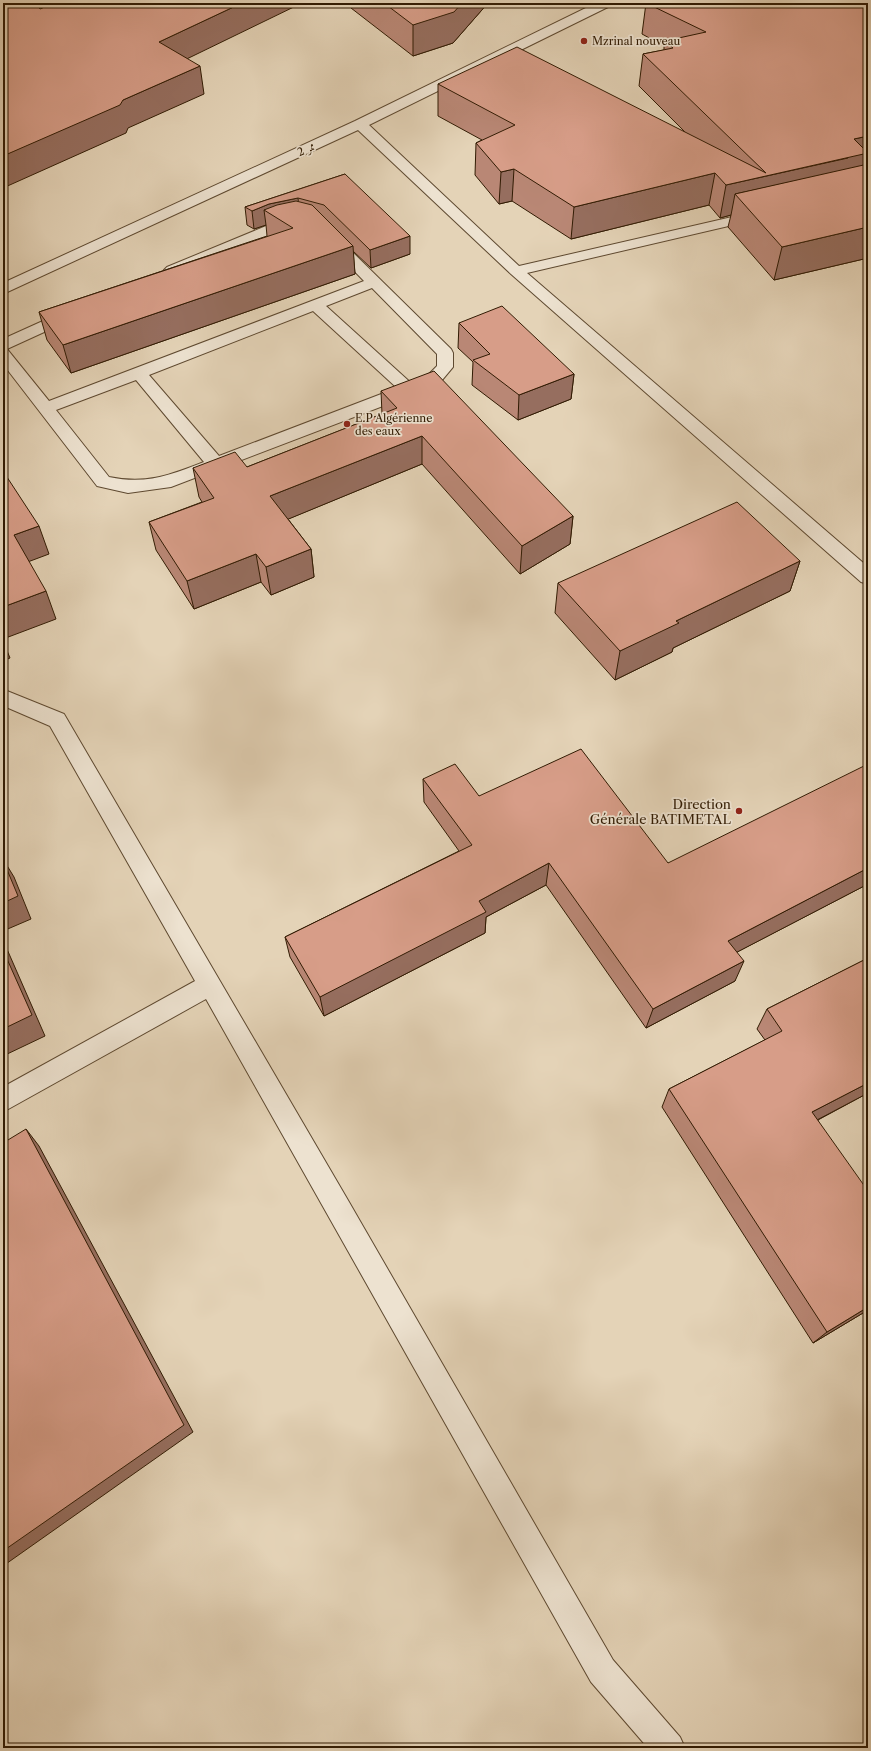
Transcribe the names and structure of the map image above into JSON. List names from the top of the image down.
{
  "streets": {
    "lane": ["ممر 2"]
  },
  "places": ["Mzrinal nouveau", "E.P Algérienne des eaux", "Direction Générale BATIMETAL"]
}
